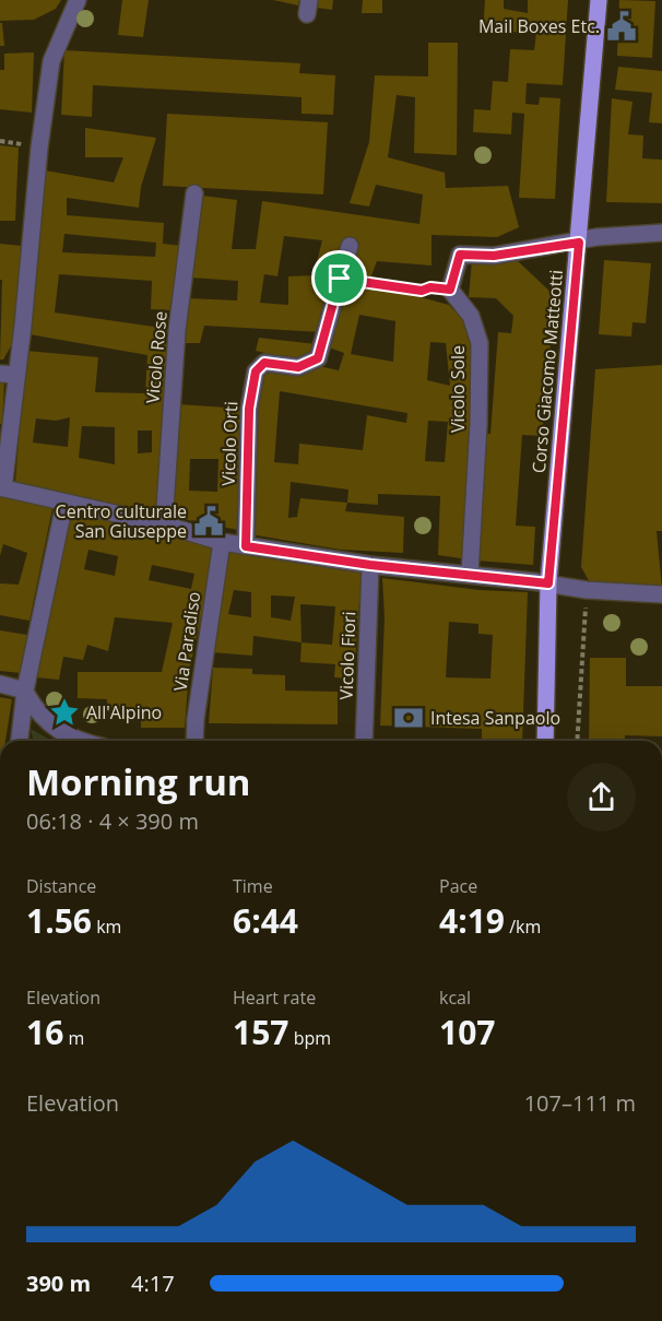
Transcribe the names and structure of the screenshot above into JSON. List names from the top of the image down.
{
  "streets": {
    "main road": ["Corso Giacomo Matteotti"],
    "street": [
      "Vicolo Rose",
      "Vicolo Sole",
      "Vicolo Orti",
      "Via Paradiso",
      "Vicolo Fiori"
    ]
  },
  "places": {
    "public building": ["Mail Boxes Etc.", "Centro culturale San Giuseppe"],
    "place": ["All'Alpino"],
    "bank": ["Intesa Sanpaolo"]
  },
  "page": {
    "heading": ["Morning run", "06:18 · 4 × 390 m"],
    "stats": [
      ["Distance", "1.56 km"],
      ["Time", "6:44"],
      ["Pace", "4:19 /km"],
      ["Elevation", "16 m"],
      ["Heart rate", "157 bpm"],
      ["kcal", "107"]
    ],
    "chart": ["Elevation", "107–111 m"],
    "list": [
      {
        "name": "390 m",
        "note": "4:17"
      }
    ]
  }
}
